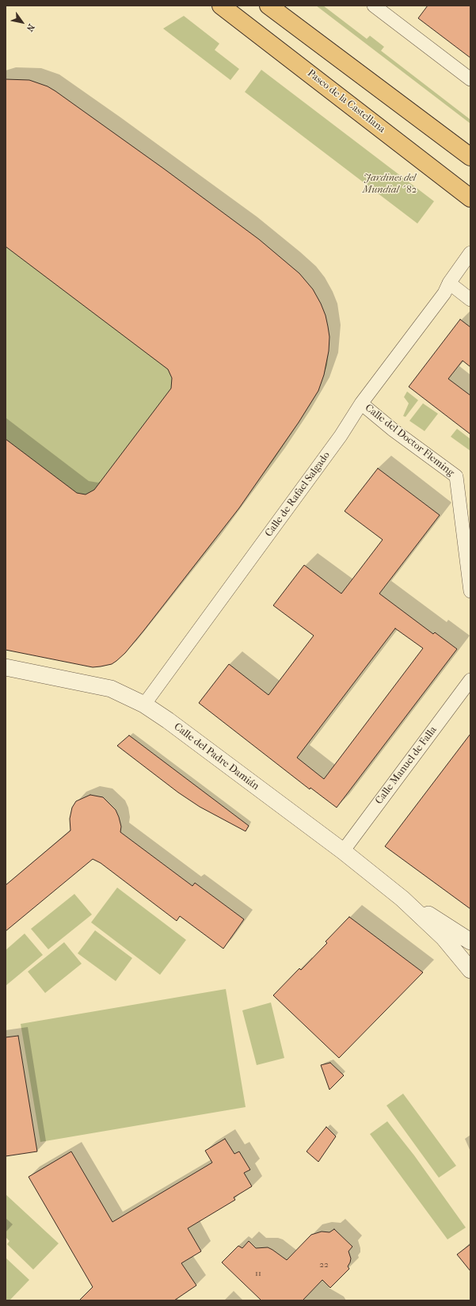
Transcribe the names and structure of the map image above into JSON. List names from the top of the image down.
{
  "streets": {
    "highway": ["Paseo de la Castellana"],
    "street": [
      "Calle del Doctor Fleming",
      "Calle de Rafael Salgado",
      "Calle del Padre Damián",
      "Calle Manuel de Falla"
    ]
  },
  "crossings": [
    ["Calle del Doctor Fleming", "Calle de Rafael Salgado"],
    ["Calle de Rafael Salgado", "Calle del Padre Damián"],
    ["Calle del Padre Damián", "Calle Manuel de Falla"]
  ],
  "parks": ["Jardines del Mundial ´82"],
  "house_numbers": ["22", "11"],
  "north": "bottom right"
}
